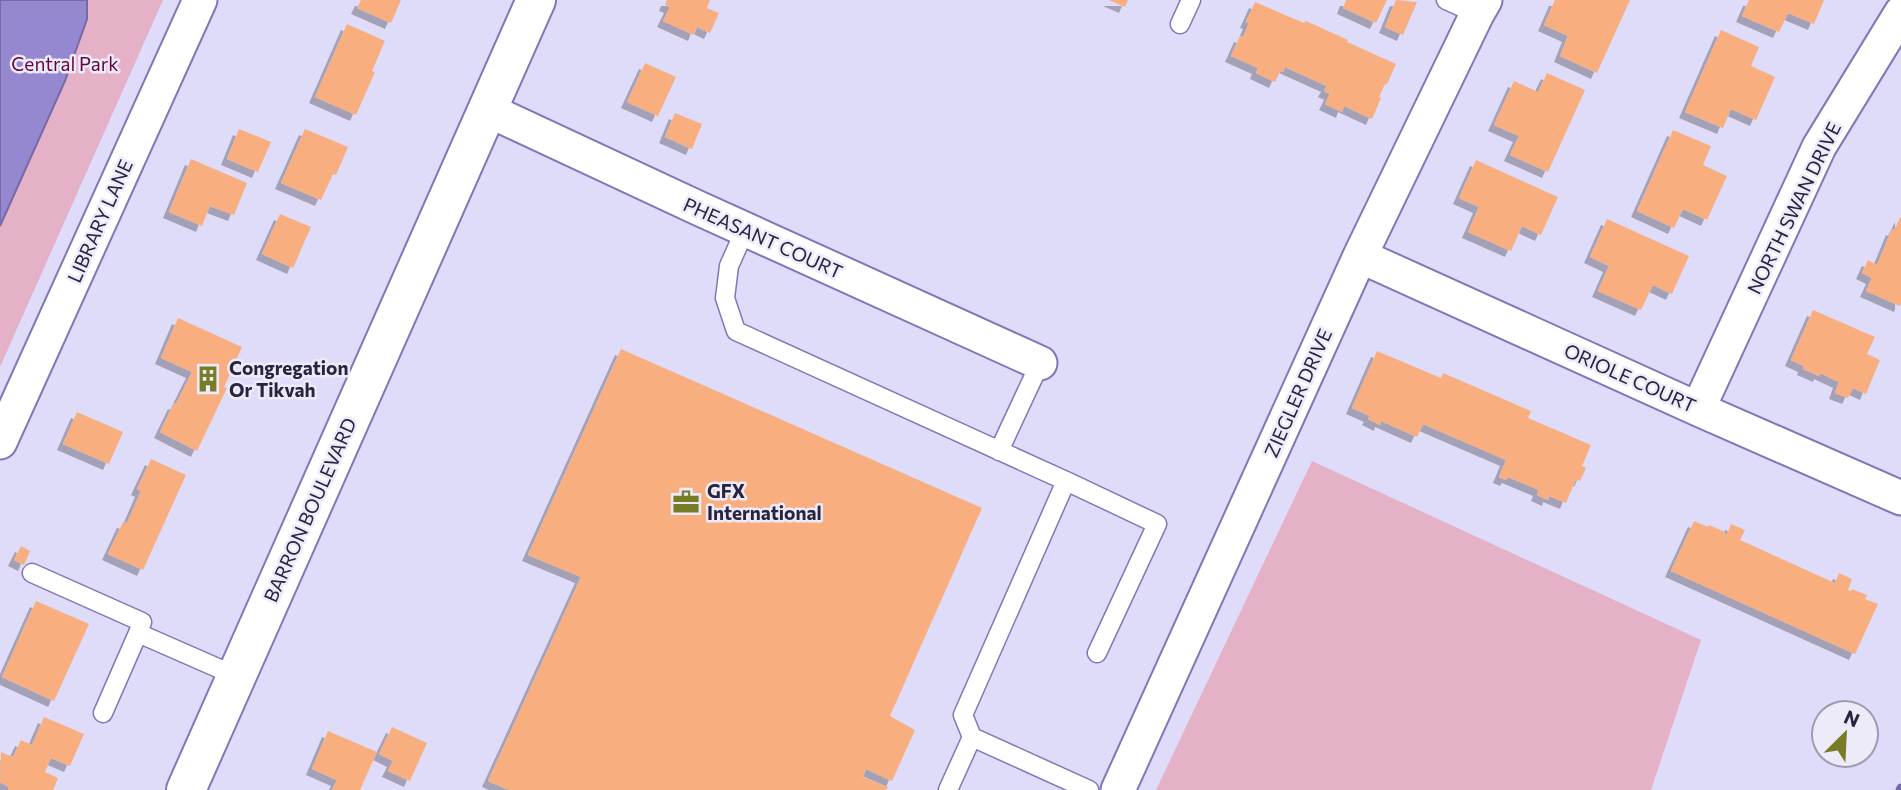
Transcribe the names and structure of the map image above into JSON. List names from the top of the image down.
{
  "streets": {
    "main road": ["BARRON BOULEVARD"],
    "street": [
      "NORTH SWAN DRIVE",
      "LIBRARY LANE",
      "PHEASANT COURT",
      "ORIOLE COURT",
      "ZIEGLER DRIVE"
    ]
  },
  "crossings": [
    ["NORTH SWAN DRIVE", "ORIOLE COURT"],
    ["PHEASANT COURT", "BARRON BOULEVARD"],
    ["ORIOLE COURT", "ZIEGLER DRIVE"]
  ],
  "parks": ["Central Park"],
  "places": {
    "building": ["Congregation Or Tikvah"],
    "office": ["GFX International"]
  },
  "north": "top right"
}
